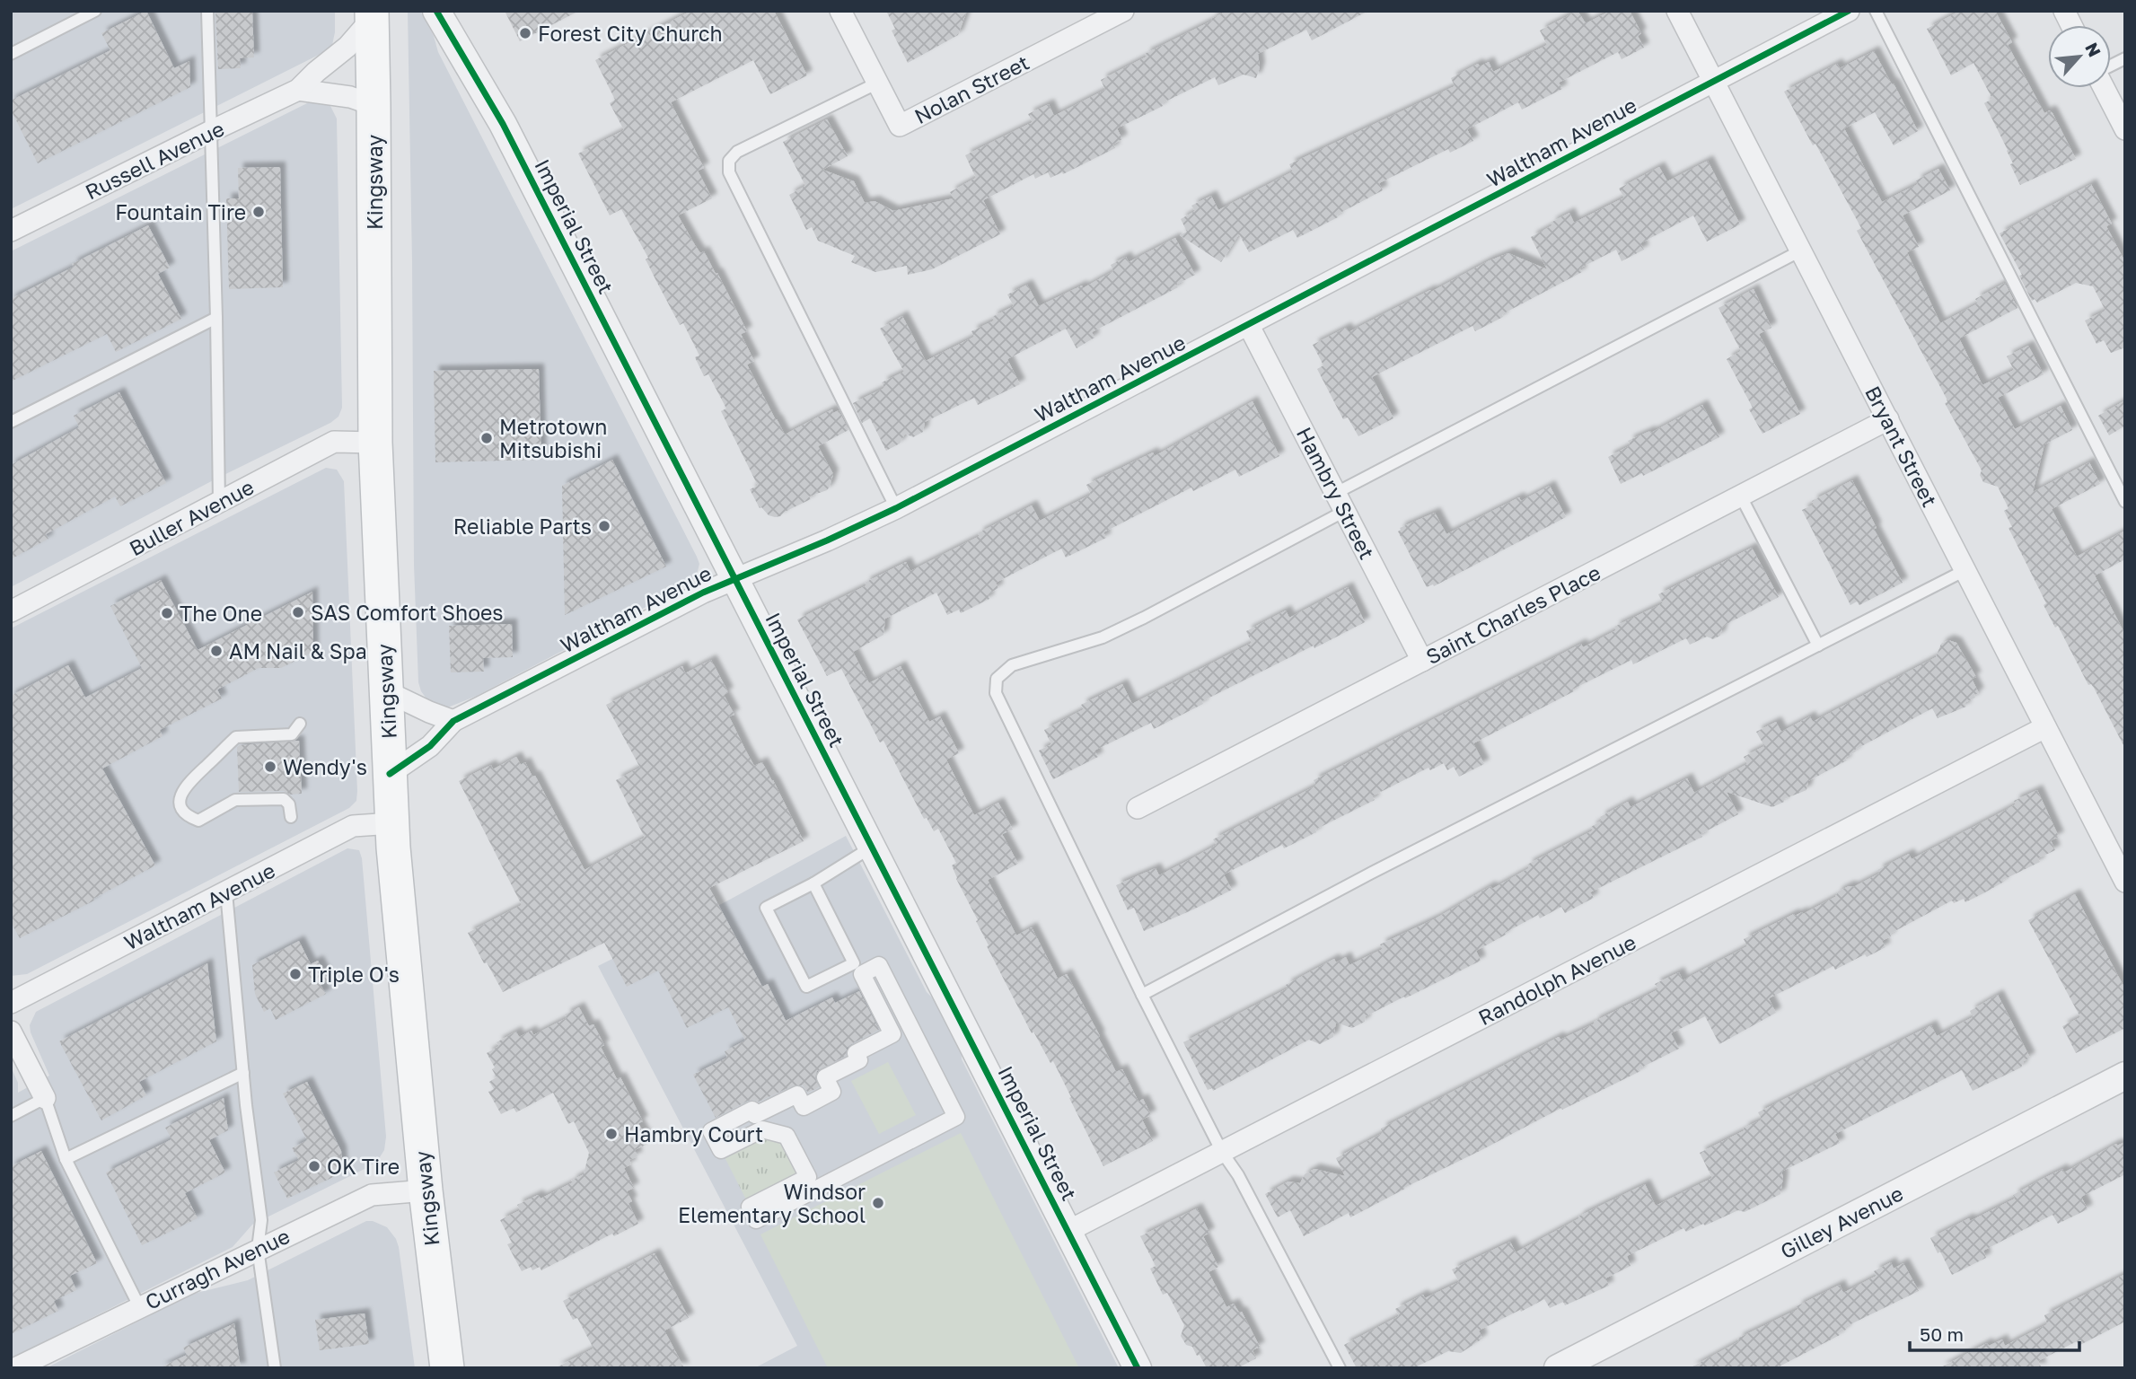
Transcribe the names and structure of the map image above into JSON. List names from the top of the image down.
{
  "streets": {
    "main road": ["Kingsway"],
    "street": [
      "Nolan Street",
      "Waltham Avenue",
      "Russell Avenue",
      "Imperial Street",
      "Bryant Street",
      "Hambry Street",
      "Buller Avenue",
      "Saint Charles Place",
      "Randolph Avenue",
      "Gilley Avenue",
      "Curragh Avenue"
    ]
  },
  "crossings": [
    ["Waltham Avenue", "Kingsway"],
    ["Waltham Avenue", "Imperial Street"],
    ["Waltham Avenue", "Bryant Street"],
    ["Waltham Avenue", "Hambry Street"],
    ["Russell Avenue", "Kingsway"],
    ["Kingsway", "Buller Avenue"],
    ["Kingsway", "Curragh Avenue"],
    ["Imperial Street", "Randolph Avenue"],
    ["Bryant Street", "Saint Charles Place"],
    ["Bryant Street", "Randolph Avenue"],
    ["Hambry Street", "Saint Charles Place"]
  ],
  "places": [
    "Forest City Church",
    "Fountain Tire",
    "Metrotown Mitsubishi",
    "Reliable Parts",
    "SAS Comfort Shoes",
    "The One",
    "AM Nail & Spa",
    "Wendy's",
    "Triple O's",
    "Hambry Court",
    "OK Tire",
    "Windsor Elementary School"
  ],
  "scale_bar": "50 m",
  "north": "top right"
}
